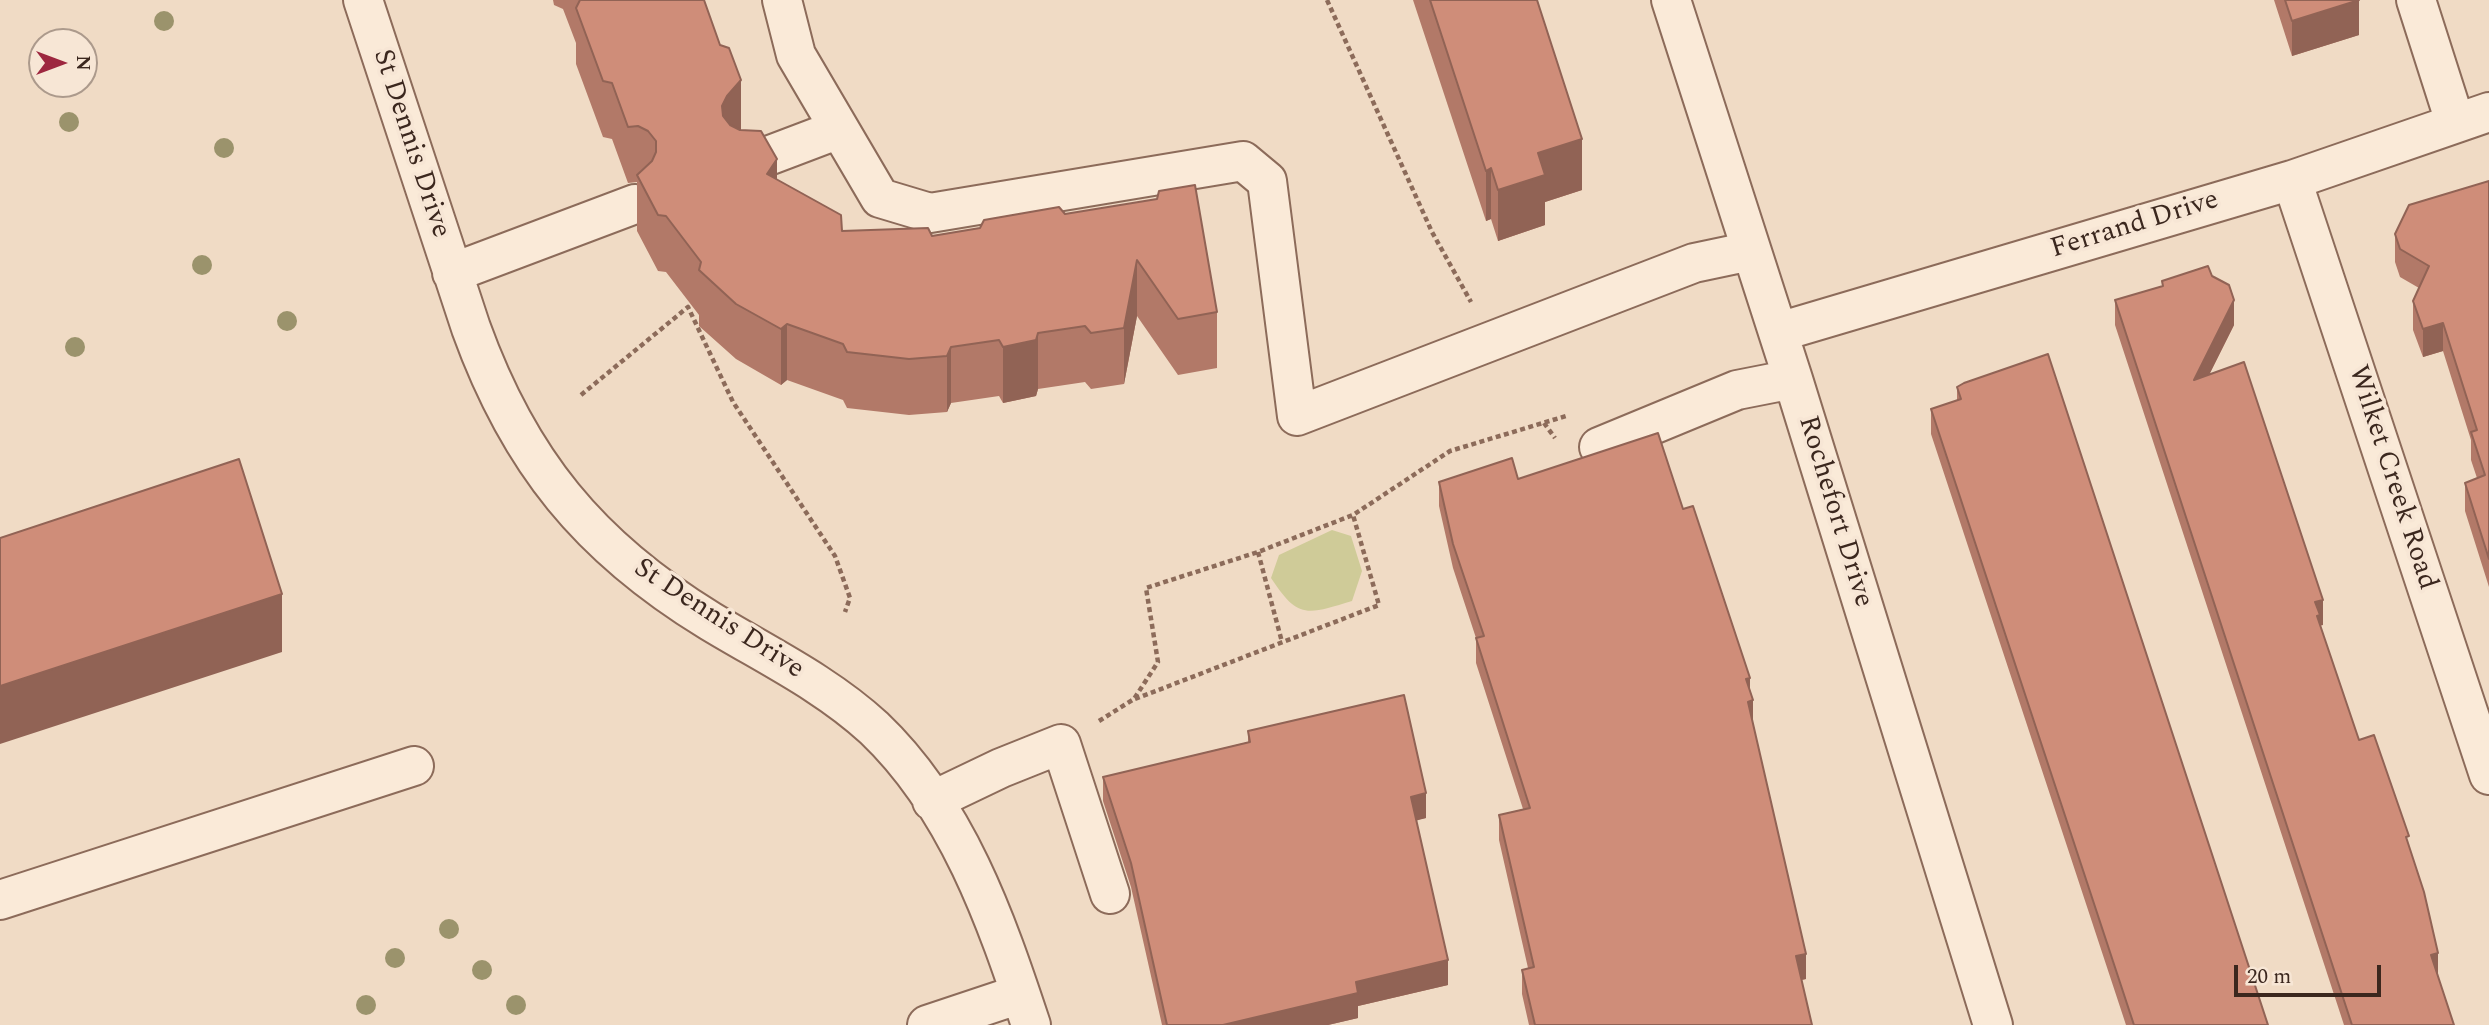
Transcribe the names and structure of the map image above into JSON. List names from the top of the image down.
{
  "streets": {
    "street": [
      "St Dennis Drive",
      "Ferrand Drive",
      "Wilket Creek Road",
      "Rochefort Drive"
    ]
  },
  "crossings": [
    ["Ferrand Drive", "Wilket Creek Road"],
    ["Ferrand Drive", "Rochefort Drive"]
  ],
  "scale_bar": "20 m",
  "north": "right"
}
